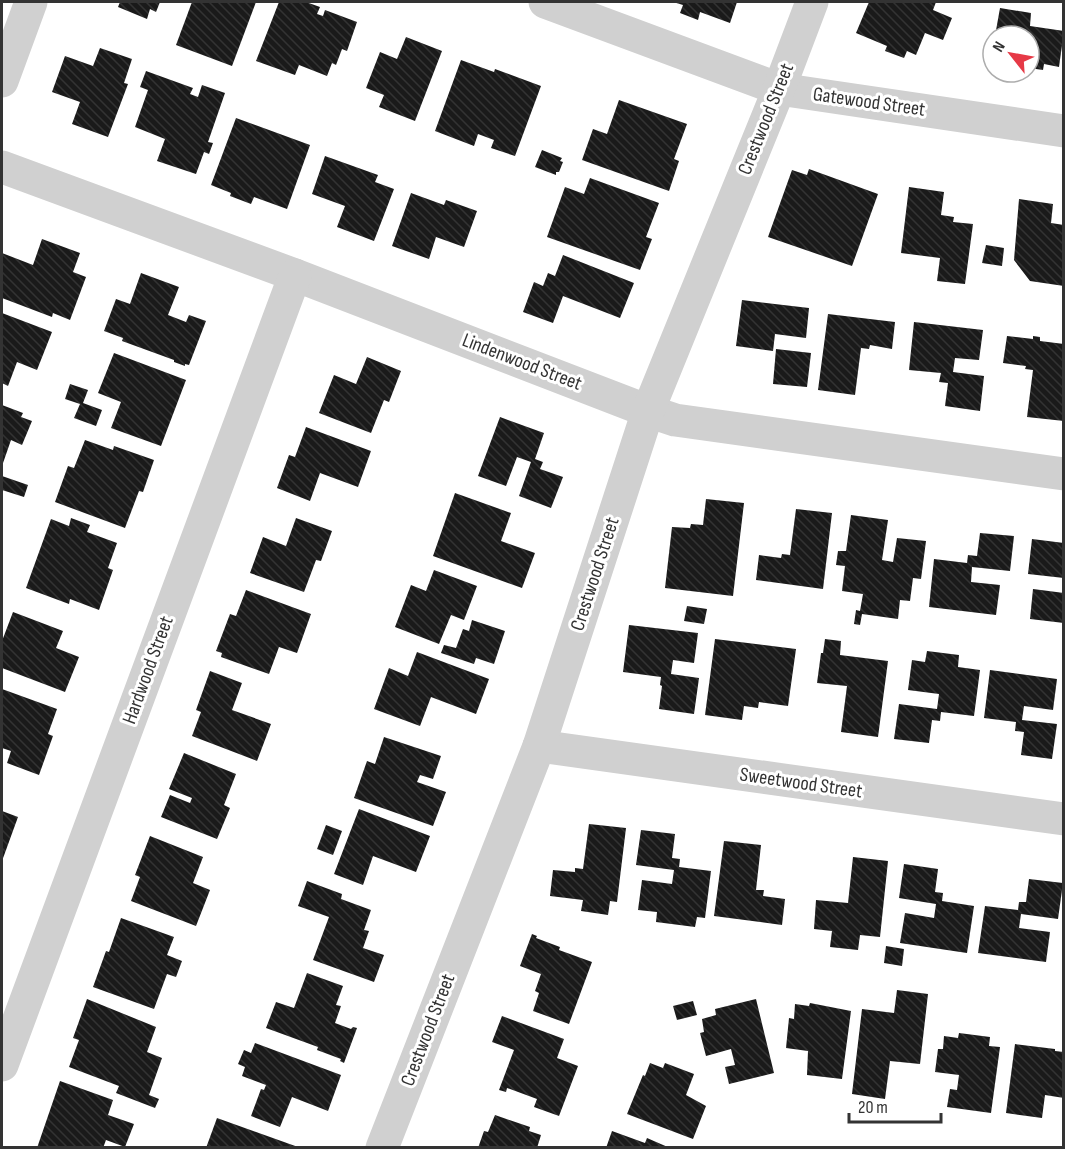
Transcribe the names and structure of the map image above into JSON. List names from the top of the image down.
{
  "streets": {
    "street": [
      "Gatewood Street",
      "Crestwood Street",
      "Lindenwood Street",
      "Hardwood Street",
      "Sweetwood Street"
    ]
  },
  "crossings": [
    ["Gatewood Street", "Crestwood Street"],
    ["Crestwood Street", "Lindenwood Street"],
    ["Crestwood Street", "Sweetwood Street"],
    ["Lindenwood Street", "Hardwood Street"]
  ],
  "scale_bar": "20 m",
  "north": "top left"
}
